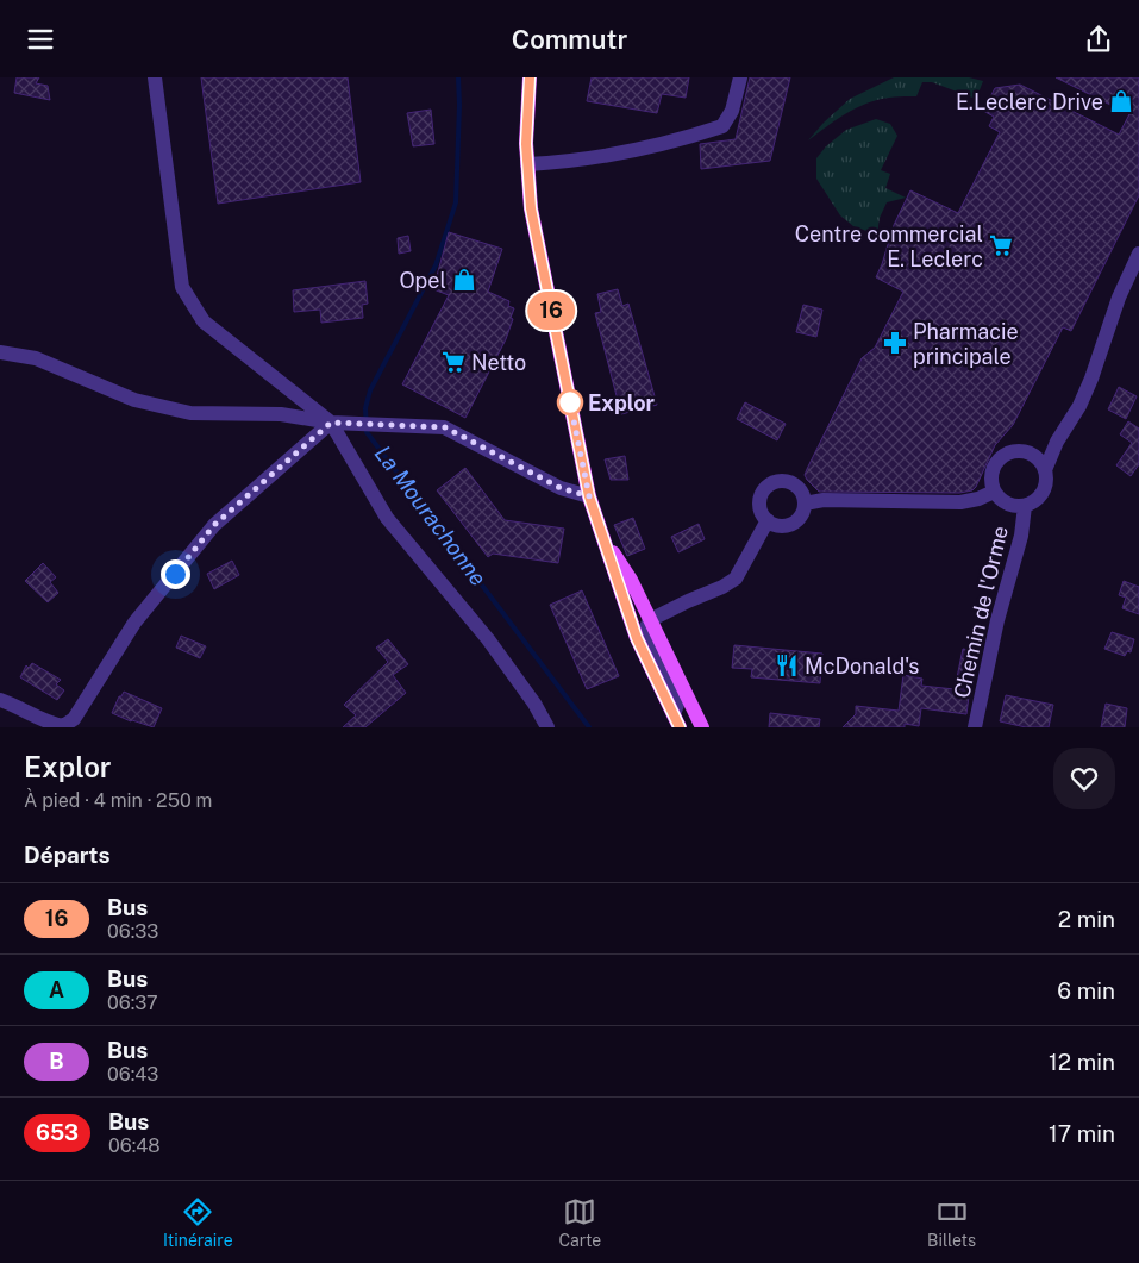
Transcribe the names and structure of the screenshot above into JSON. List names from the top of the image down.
{
  "streets": {
    "street": ["Chemin de l'Orme"]
  },
  "water": ["La Mourachonne"],
  "places": {
    "shop": ["E.Leclerc Drive", "Opel"],
    "supermarket": ["Centre commercial E. Leclerc", "Netto"],
    "pharmacy": ["Pharmacie principale"],
    "other": ["Explor"],
    "restaurant": ["McDonald's"]
  },
  "lines": ["bus line 16"],
  "page": {
    "header": "Commutr",
    "on_map": "16",
    "heading": [
      ["Explor", "À pied · 4 min · 250 m"],
      "Départs"
    ],
    "list": [
      {
        "mark": "16",
        "name": "Bus",
        "note": "06:33",
        "value": "2 min"
      },
      {
        "mark": "A",
        "name": "Bus",
        "note": "06:37",
        "value": "6 min"
      },
      {
        "mark": "B",
        "name": "Bus",
        "note": "06:43",
        "value": "12 min"
      },
      {
        "mark": "653",
        "name": "Bus",
        "note": "06:48",
        "value": "17 min"
      }
    ],
    "tabs": ["Itinéraire", "Carte", "Billets"]
  }
}
